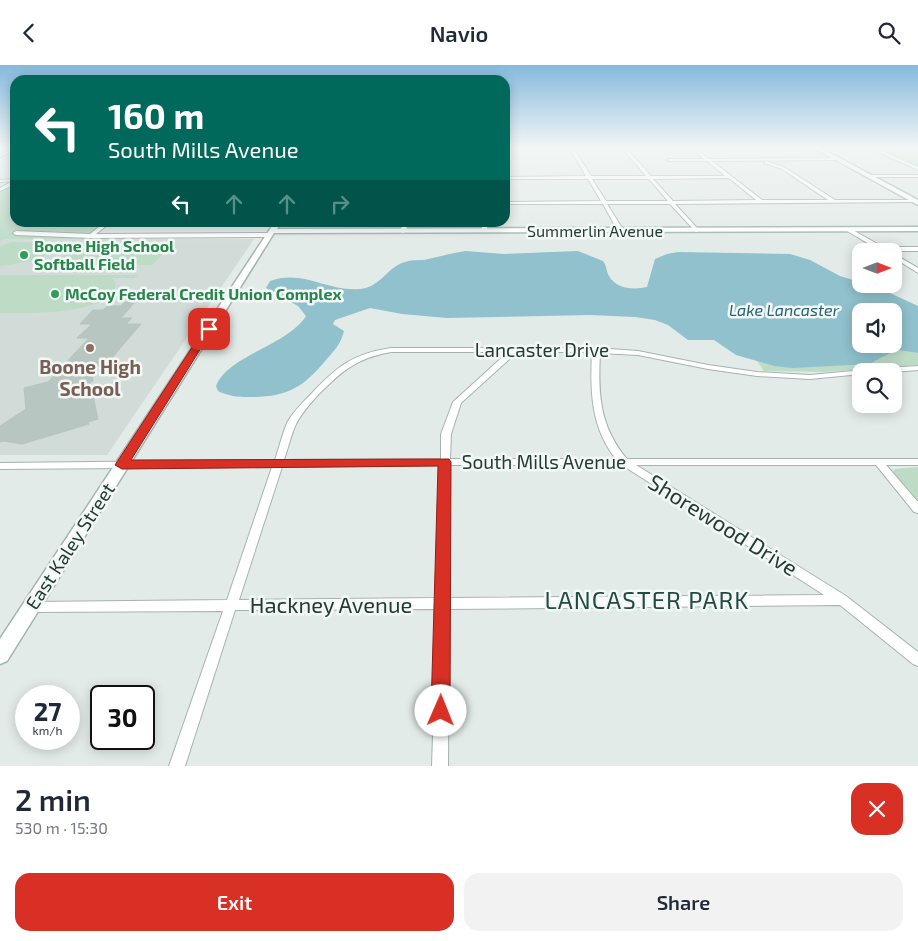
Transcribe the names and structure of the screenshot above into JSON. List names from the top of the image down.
{
  "streets": {
    "street": [
      "Summerlin Avenue",
      "Lancaster Drive",
      "South Mills Avenue",
      "Shorewood Drive",
      "East Kaley Street",
      "Hackney Avenue"
    ]
  },
  "crossings": [
    ["Summerlin Avenue", "East Kaley Street"],
    ["Lancaster Drive", "South Mills Avenue"],
    ["Lancaster Drive", "Shorewood Drive"],
    ["South Mills Avenue", "Shorewood Drive"],
    ["South Mills Avenue", "East Kaley Street"],
    ["Shorewood Drive", "Hackney Avenue"],
    ["East Kaley Street", "Hackney Avenue"]
  ],
  "districts": ["LANCASTER PARK"],
  "water": ["Lake Lancaster"],
  "places": ["Boone High School Softball Field", "McCoy Federal Credit Union Complex", "Boone High School"],
  "north": "right",
  "page": {
    "header": "Navio",
    "turn": ["160 m", "South Mills Avenue"],
    "speed": "27 km/h",
    "limit": "30",
    "heading": ["2 min", "530 m · 15:30"],
    "buttons": ["Exit", "Share"]
  }
}
